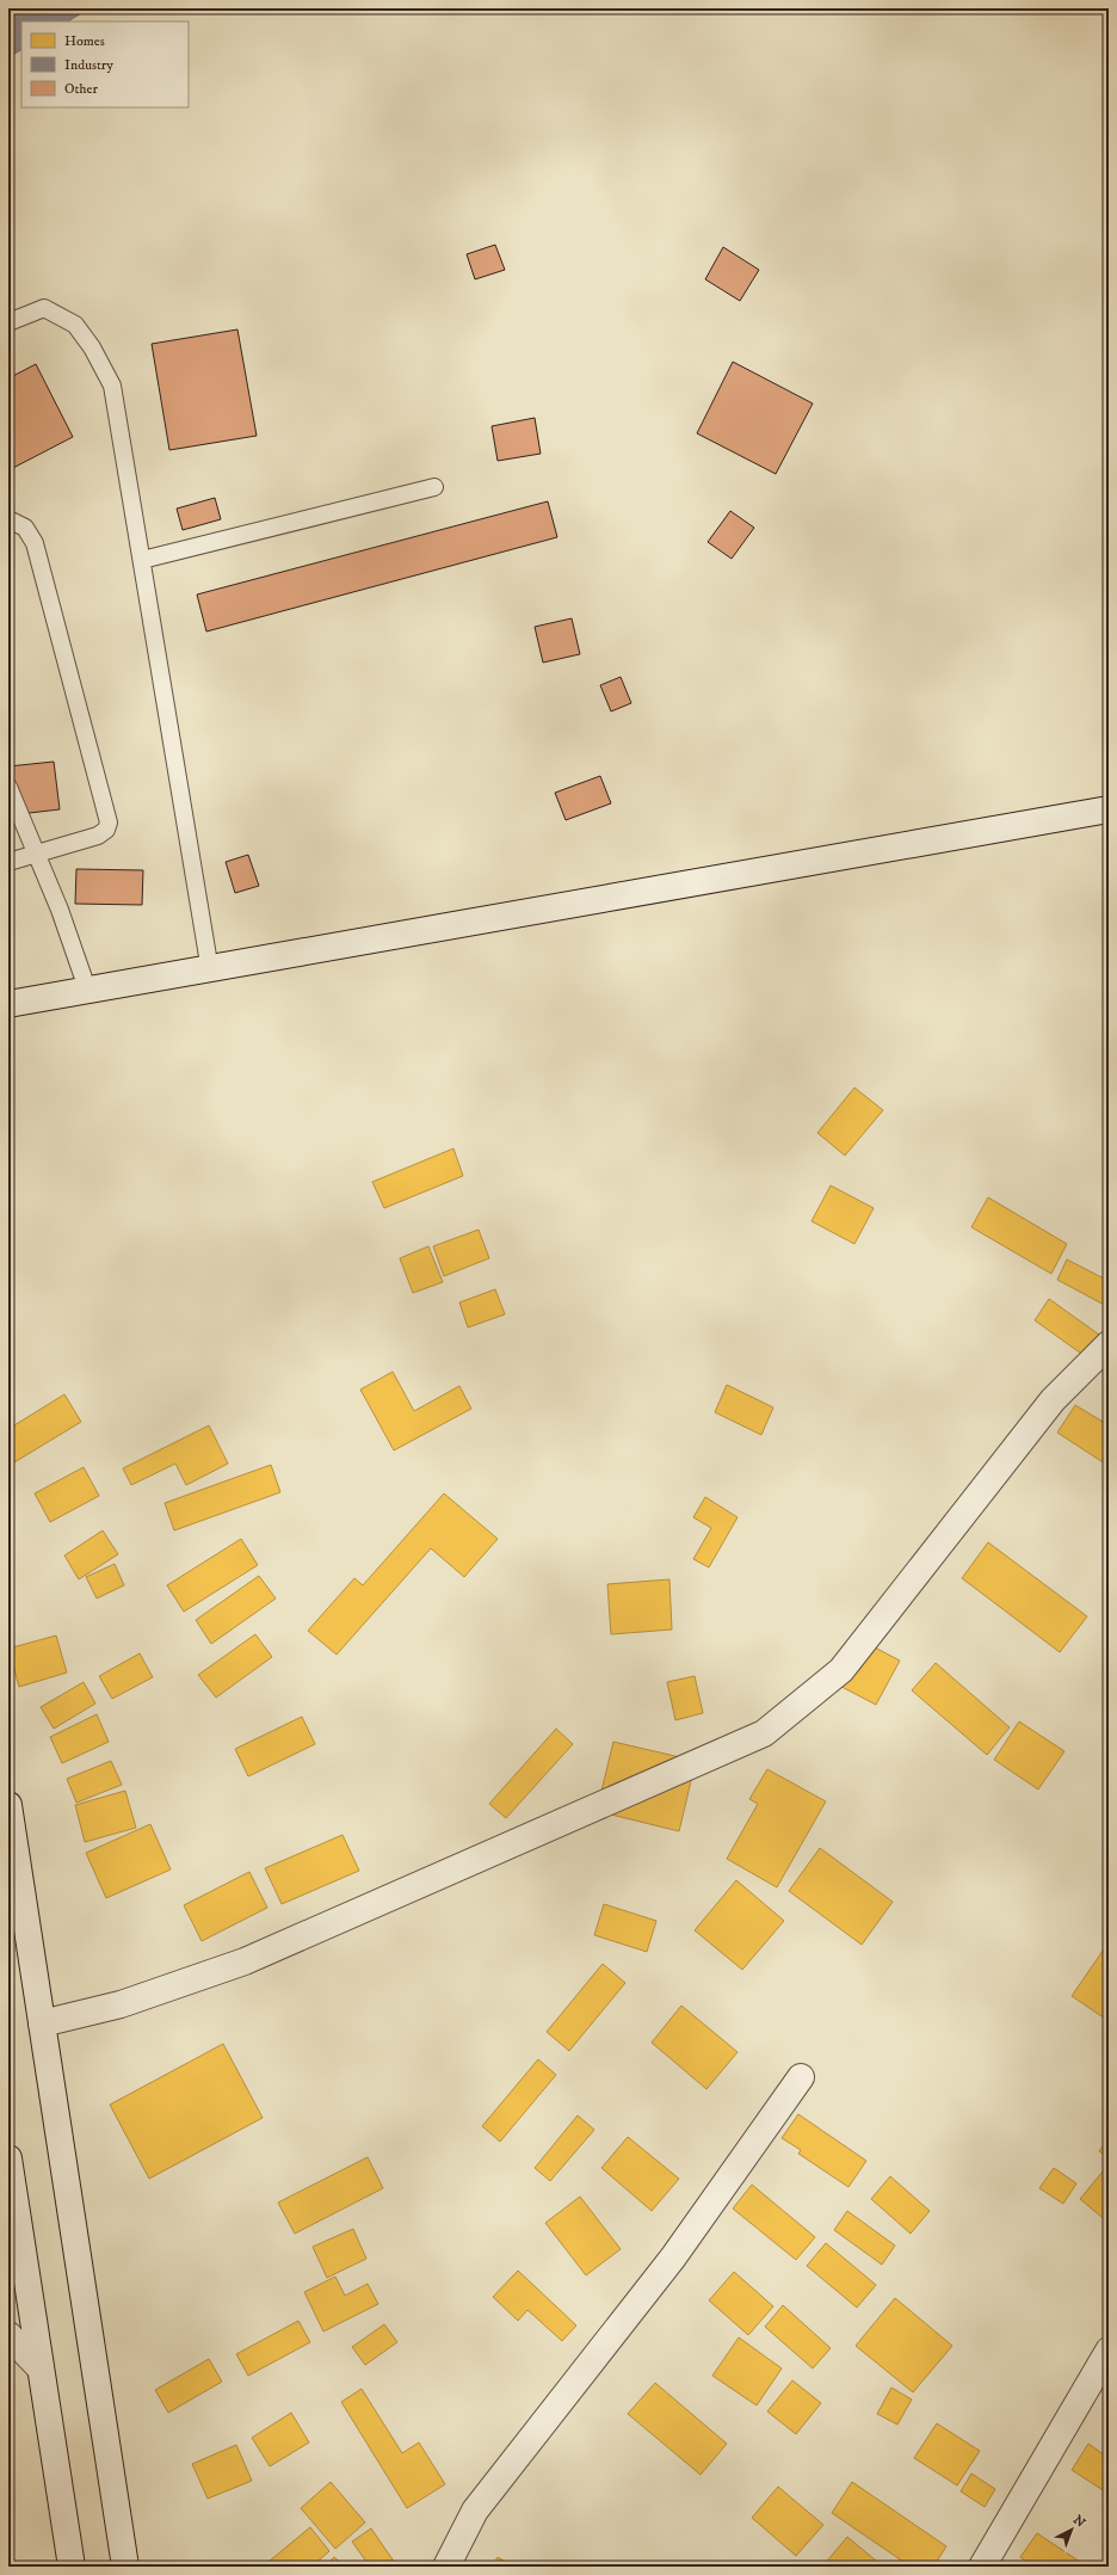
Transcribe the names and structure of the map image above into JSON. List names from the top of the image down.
{
  "legend": ["Homes", "Industry", "Other"],
  "north": "top right"
}
